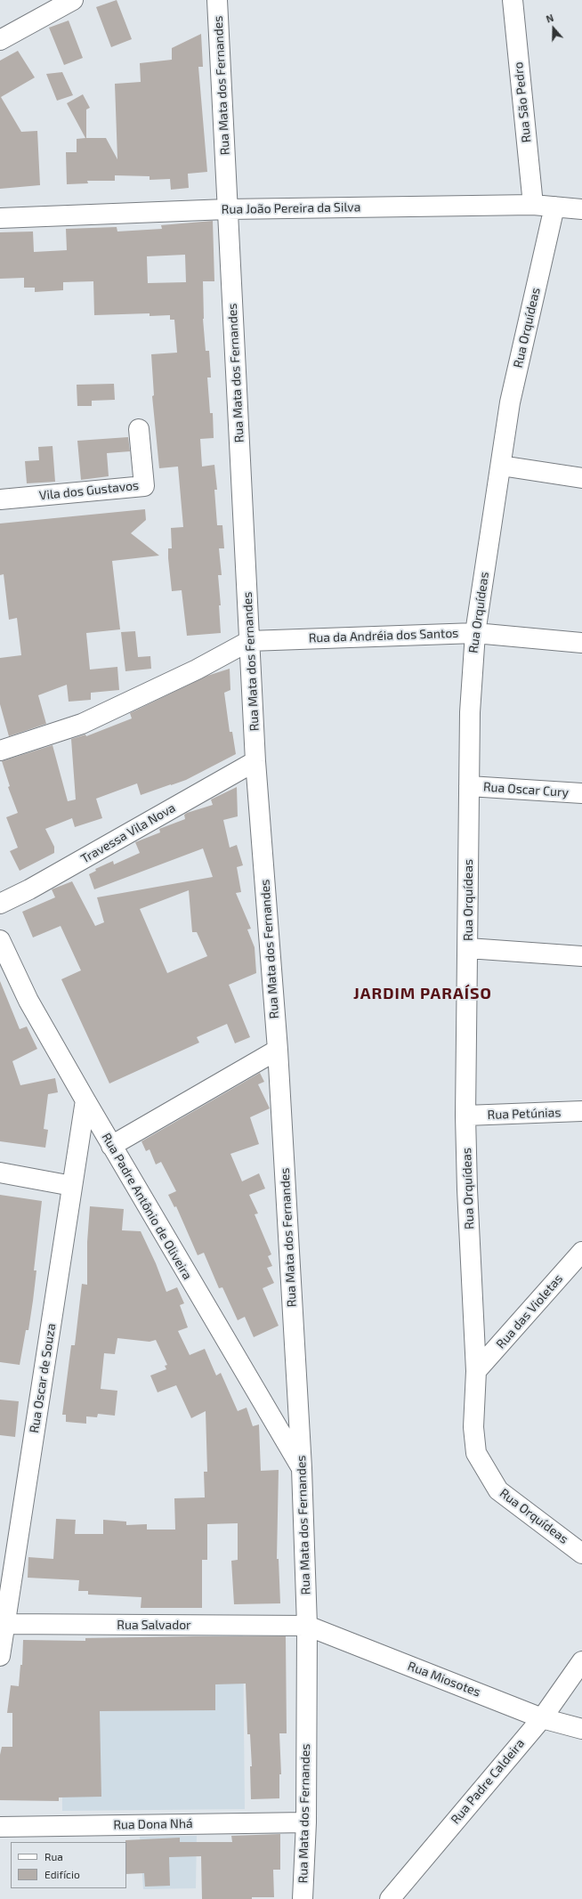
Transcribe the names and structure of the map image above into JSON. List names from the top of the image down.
{
  "streets": {
    "street": [
      "Rua Mata dos Fernandes",
      "Rua São Pedro",
      "Rua João Pereira da Silva",
      "Rua Orquídeas",
      "Vila dos Gustavos",
      "Rua da Andréia dos Santos",
      "Rua Oscar Cury",
      "Travessa Vila Nova",
      "Rua Petúnias",
      "Rua Padre Antônio de Oliveira",
      "Rua das Violetas",
      "Rua Oscar de Souza",
      "Rua Salvador",
      "Rua Miosotes",
      "Rua Padre Caldeira",
      "Rua Dona Nhá"
    ]
  },
  "crossings": [
    ["Rua Mata dos Fernandes", "Rua João Pereira da Silva"],
    ["Rua Mata dos Fernandes", "Rua da Andréia dos Santos"],
    ["Rua Mata dos Fernandes", "Travessa Vila Nova"],
    ["Rua Mata dos Fernandes", "Rua Padre Antônio de Oliveira"],
    ["Rua Mata dos Fernandes", "Rua Salvador"],
    ["Rua Mata dos Fernandes", "Rua Miosotes"],
    ["Rua Mata dos Fernandes", "Rua Dona Nhá"],
    ["Rua São Pedro", "Rua João Pereira da Silva"],
    ["Rua João Pereira da Silva", "Rua Orquídeas"],
    ["Rua Orquídeas", "Rua da Andréia dos Santos"],
    ["Rua Orquídeas", "Rua Oscar Cury"],
    ["Rua Orquídeas", "Rua Petúnias"],
    ["Rua Orquídeas", "Rua das Violetas"],
    ["Rua Padre Antônio de Oliveira", "Rua Oscar de Souza"],
    ["Rua Oscar de Souza", "Rua Salvador"],
    ["Rua Salvador", "Rua Miosotes"],
    ["Rua Miosotes", "Rua Padre Caldeira"]
  ],
  "districts": ["JARDIM PARAÍSO"],
  "legend": ["Rua", "Edifício"],
  "north": "top"
}
